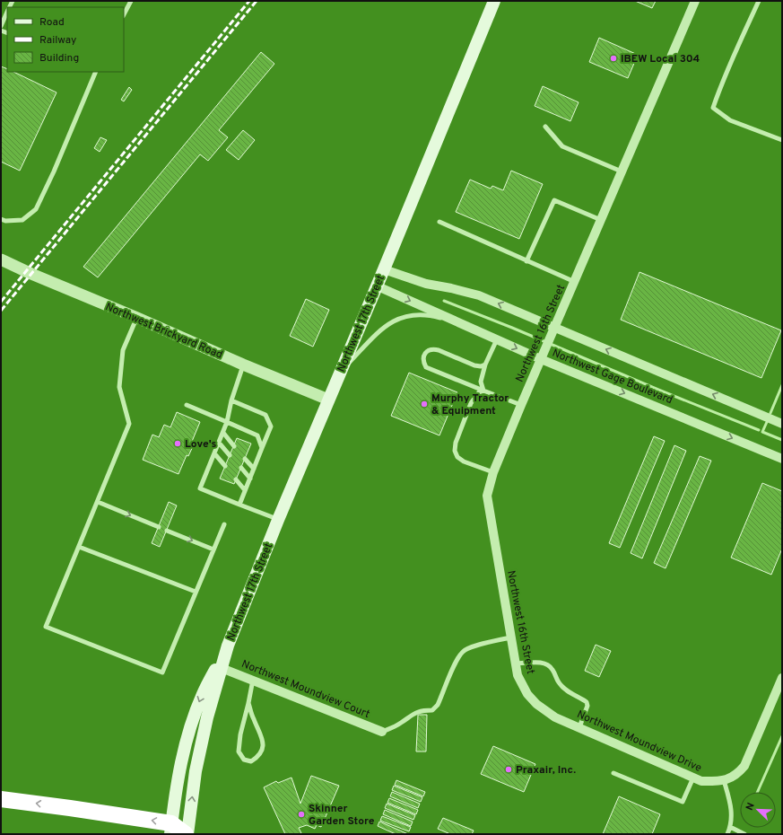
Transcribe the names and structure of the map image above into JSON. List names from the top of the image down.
{
  "streets": {
    "main road": ["Northwest 17th Street"],
    "street": [
      "Northwest Brickyard Road",
      "Northwest 16th Street",
      "Northwest Gage Boulevard",
      "Northwest Moundview Court",
      "Northwest Moundview Drive"
    ]
  },
  "crossings": [
    ["Northwest 17th Street", "Northwest Brickyard Road"],
    ["Northwest 17th Street", "Northwest Gage Boulevard"],
    ["Northwest 17th Street", "Northwest Moundview Court"],
    ["Northwest 16th Street", "Northwest Gage Boulevard"],
    ["Northwest 16th Street", "Northwest Moundview Drive"]
  ],
  "places": [
    "IBEW Local 304",
    "Murphy Tractor & Equipment",
    "Love's",
    "Praxair, Inc.",
    "Skinner Garden Store"
  ],
  "legend": ["Road", "Railway", "Building"],
  "north": "top left"
}
